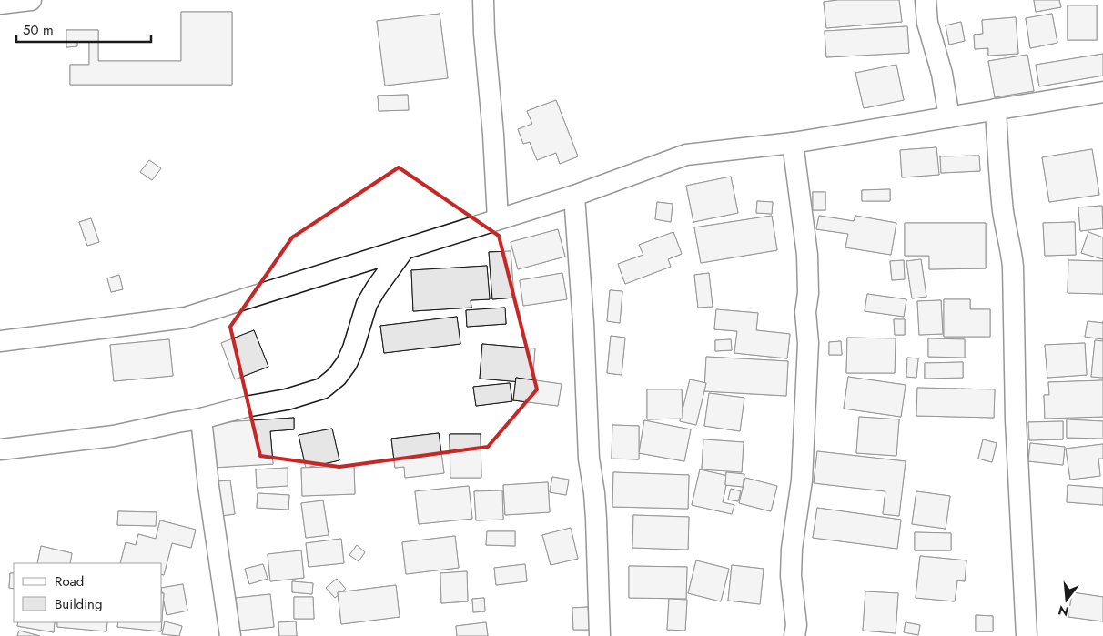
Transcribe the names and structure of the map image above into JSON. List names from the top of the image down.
{
  "legend": ["Road", "Building"],
  "scale_bar": "50 m",
  "north": "bottom"
}
